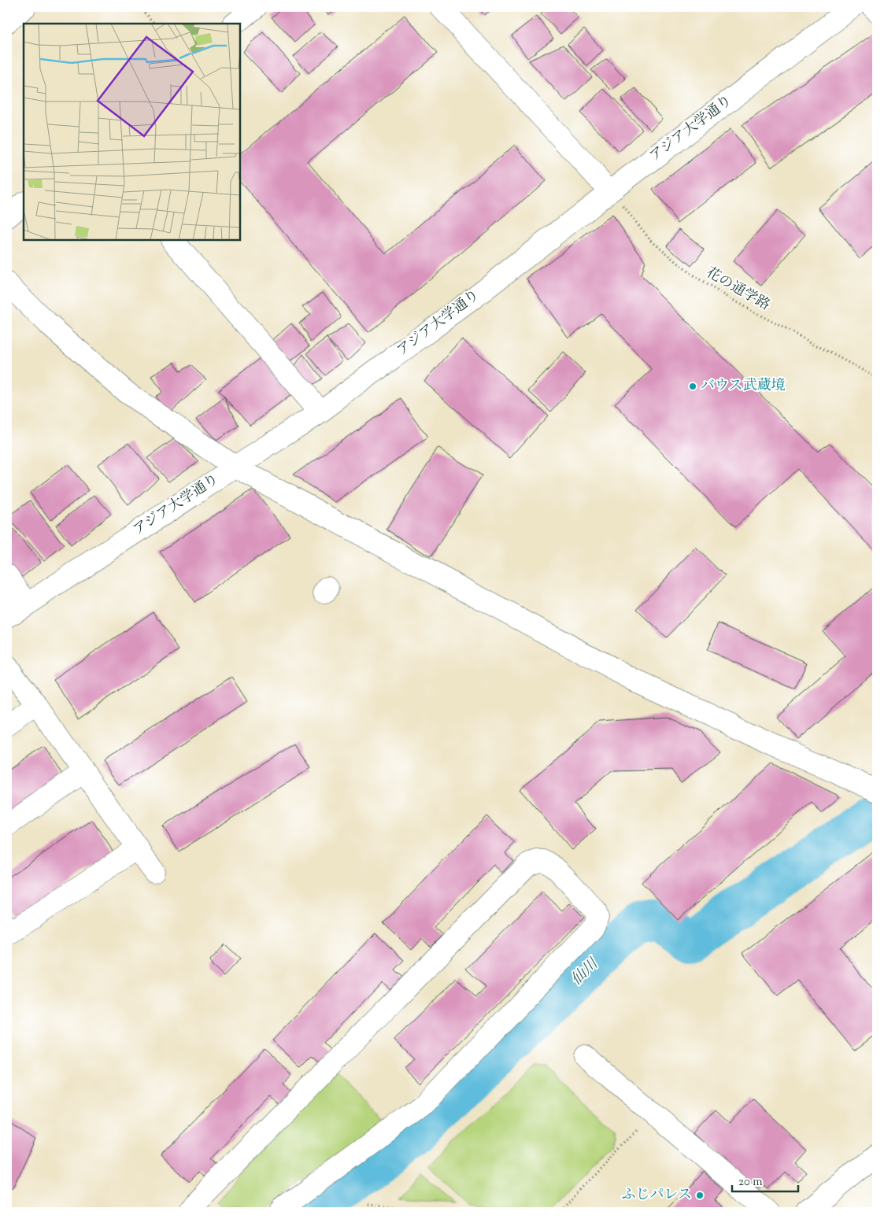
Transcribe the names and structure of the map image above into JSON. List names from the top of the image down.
{
  "streets": {
    "street": ["アジア大学通り"],
    "path": ["花の通学路"]
  },
  "crossings": [
    ["アジア大学通り", "花の通学路"]
  ],
  "water": ["仙川"],
  "places": ["バウス武蔵境", "ふじパレス"],
  "scale_bar": "20 m"
}
